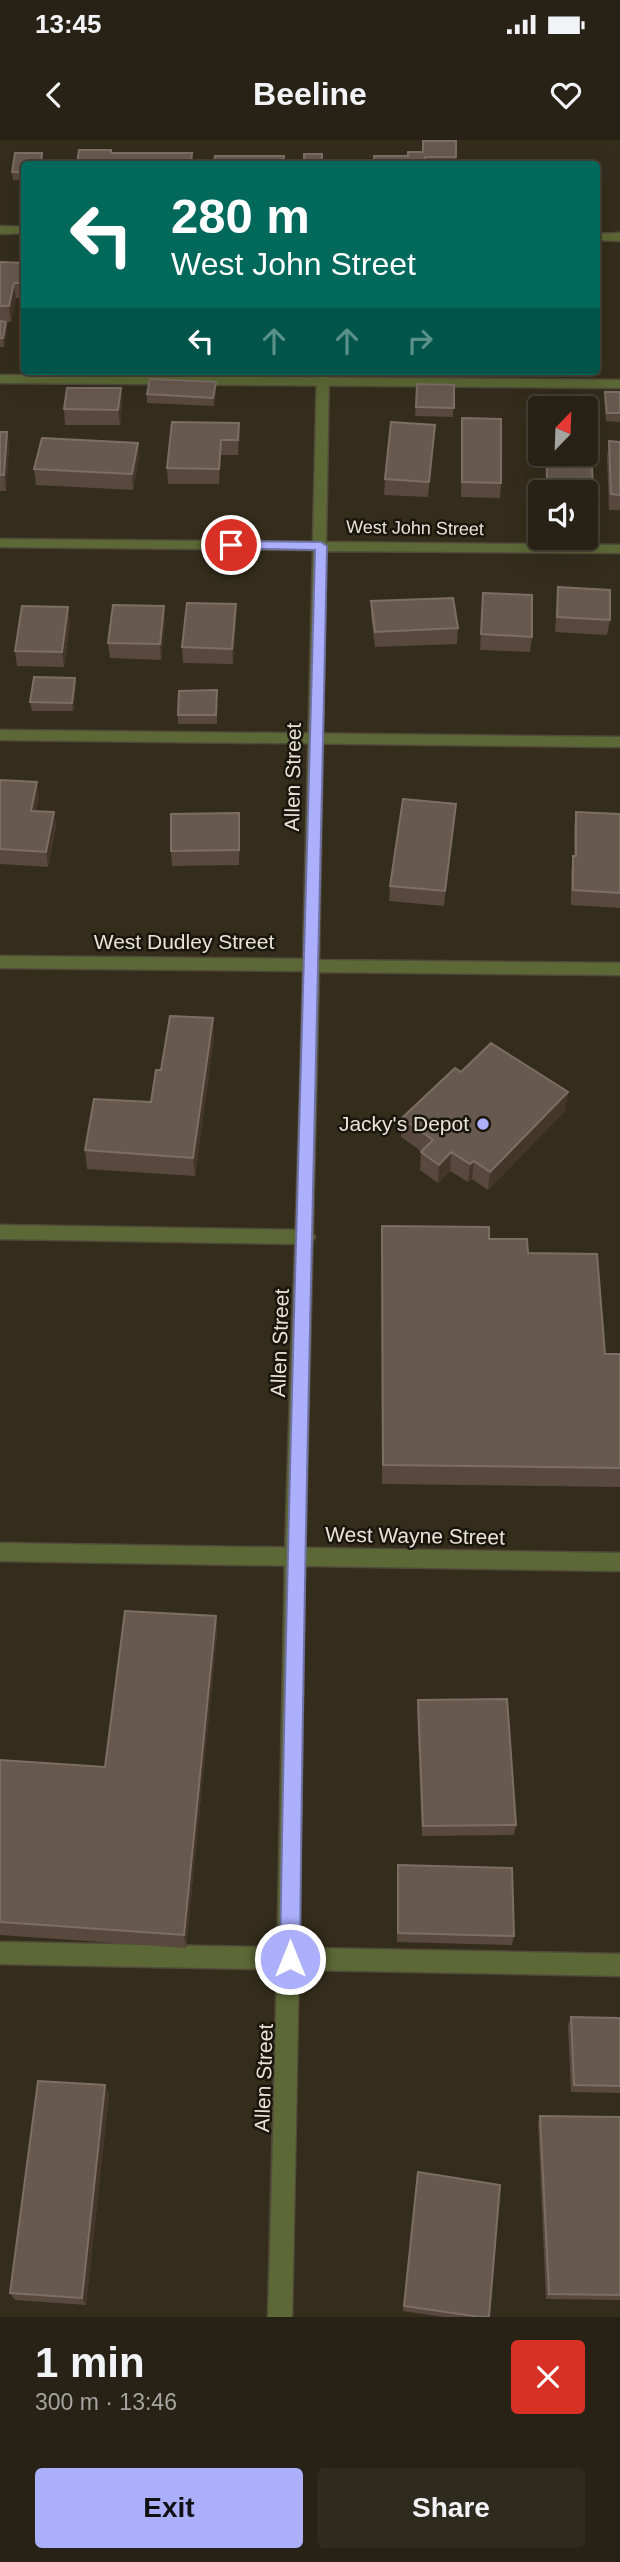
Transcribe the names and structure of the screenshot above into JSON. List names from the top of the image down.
{
  "streets": {
    "street": [
      "West John Street",
      "Allen Street",
      "West Dudley Street",
      "West Wayne Street"
    ]
  },
  "crossings": [
    ["West John Street", "Allen Street"],
    ["Allen Street", "West Dudley Street"],
    ["Allen Street", "West Wayne Street"]
  ],
  "places": ["Jacky's Depot"],
  "north": "top right",
  "page": {
    "status": "13:45",
    "header": "Beeline",
    "turn": ["280 m", "West John Street"],
    "heading": ["1 min", "300 m · 13:46"],
    "buttons": ["Exit", "Share"]
  }
}
